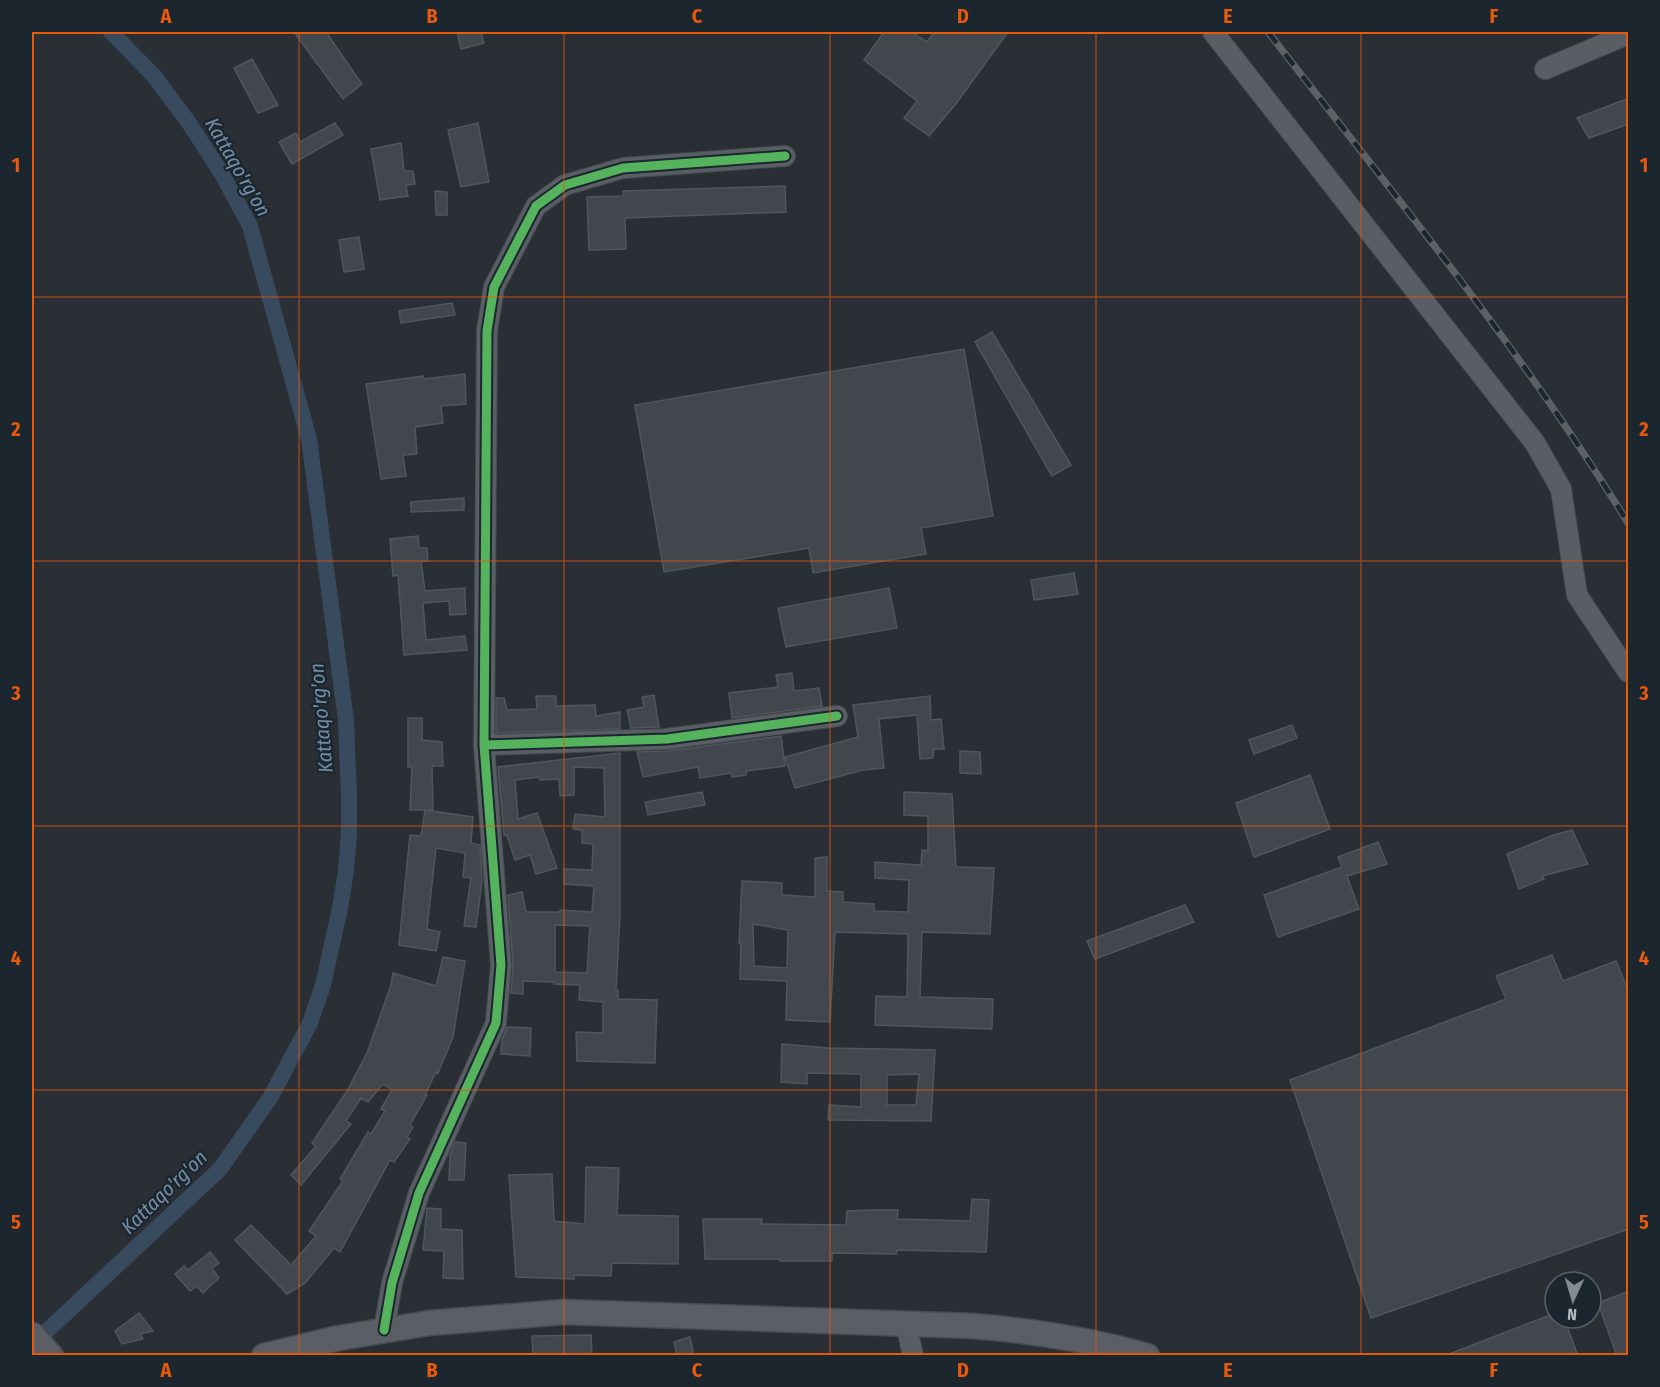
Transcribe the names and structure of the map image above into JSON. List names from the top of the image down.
{
  "water": ["Kattaqo'rg'on"],
  "north": "bottom",
  "grid": {
    "columns": [
      "A",
      "B",
      "C",
      "D",
      "E",
      "F"
    ],
    "rows": [
      "1",
      "2",
      "3",
      "4",
      "5"
    ]
  }
}
